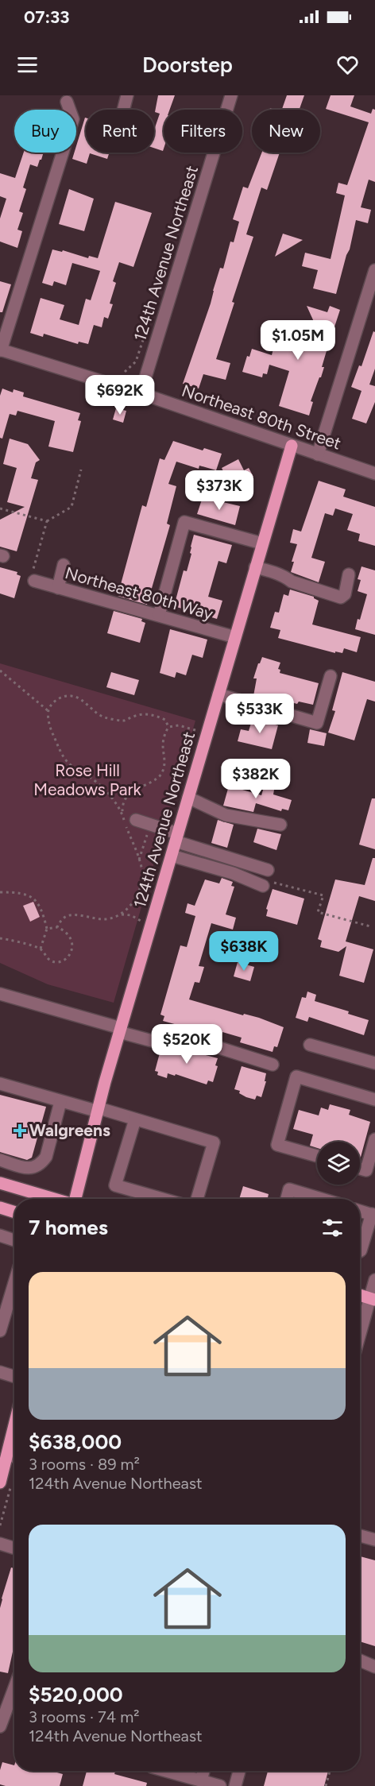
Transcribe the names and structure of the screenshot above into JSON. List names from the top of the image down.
{
  "streets": {
    "main road": ["124th Avenue Northeast"],
    "street": ["Northeast 80th Street", "Northeast 80th Way"]
  },
  "crossings": [
    ["124th Avenue Northeast", "Northeast 80th Street"],
    ["124th Avenue Northeast", "Northeast 80th Way"]
  ],
  "parks": ["Rose Hill Meadows Park"],
  "places": {
    "health": ["Walgreens"]
  },
  "page": {
    "status": "07:33",
    "header": "Doorstep",
    "chip": [
      "Buy",
      "Rent",
      "Filters",
      "New"
    ],
    "price": [
      "$1.05M",
      "$692K",
      "$373K",
      "$533K",
      "$382K",
      "$638K",
      "$520K"
    ],
    "heading": "7 homes",
    "list": [
      {
        "name": "$638,000",
        "note": "3 rooms · 89 m² · 124th Avenue Northeast"
      },
      {
        "name": "$520,000",
        "note": "3 rooms · 74 m² · 124th Avenue Northeast"
      }
    ]
  }
}
